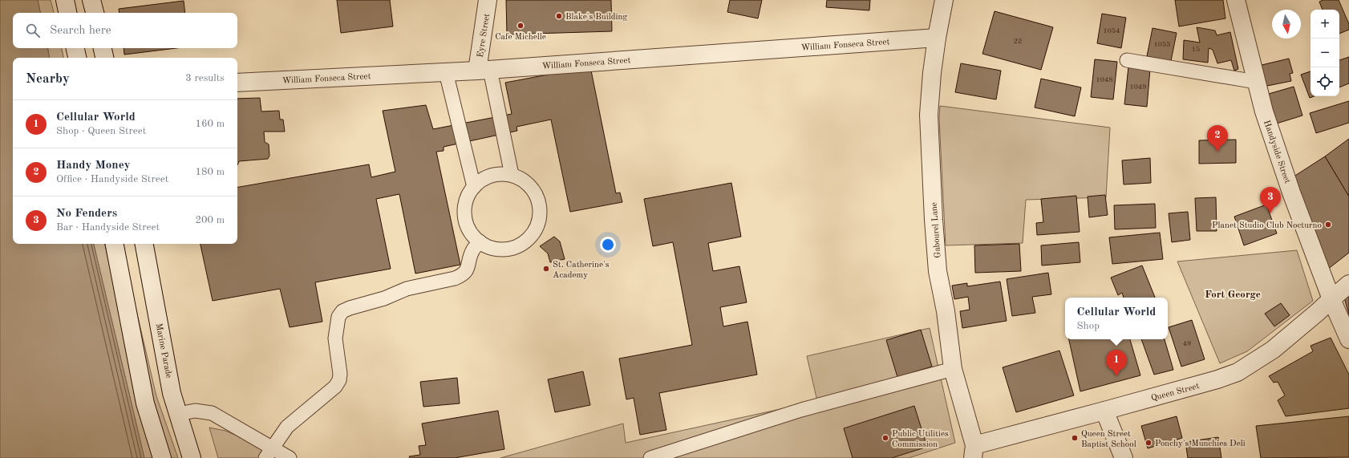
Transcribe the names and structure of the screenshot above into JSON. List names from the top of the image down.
{
  "streets": {
    "street": [
      "Eyre Street",
      "William Fonseca Street",
      "Handyside Street",
      "Gabourel Lane",
      "Marine Parade",
      "Queen Street"
    ]
  },
  "crossings": [
    ["Eyre Street", "William Fonseca Street"],
    ["William Fonseca Street", "Gabourel Lane"],
    ["Handyside Street", "Queen Street"],
    ["Gabourel Lane", "Queen Street"]
  ],
  "districts": ["Fort George"],
  "places": [
    "Blake's Building",
    "Cafe Michelle",
    "Planet Studio Club Nocturno",
    "St. Catherine's Academy",
    "Public Utilities Commission",
    "Queen Street Baptist School",
    "Ponchy's Munchies Deli"
  ],
  "house_numbers": [
    "1054",
    "22",
    "1053",
    "15",
    "1048",
    "1049",
    "49"
  ],
  "north": "bottom",
  "page": {
    "map_buttons": ["+", "−"],
    "search": "Search here",
    "heading": ["Nearby", "3 results"],
    "list": [
      {
        "mark": "1",
        "name": "Cellular World",
        "note": "Shop · Queen Street",
        "value": "160 m"
      },
      {
        "mark": "2",
        "name": "Handy Money",
        "note": "Office · Handyside Street",
        "value": "180 m"
      },
      {
        "mark": "3",
        "name": "No Fenders",
        "note": "Bar · Handyside Street",
        "value": "200 m"
      }
    ],
    "pins": ["2", "3", "1"],
    "popup": ["Cellular World", "Shop"]
  }
}
